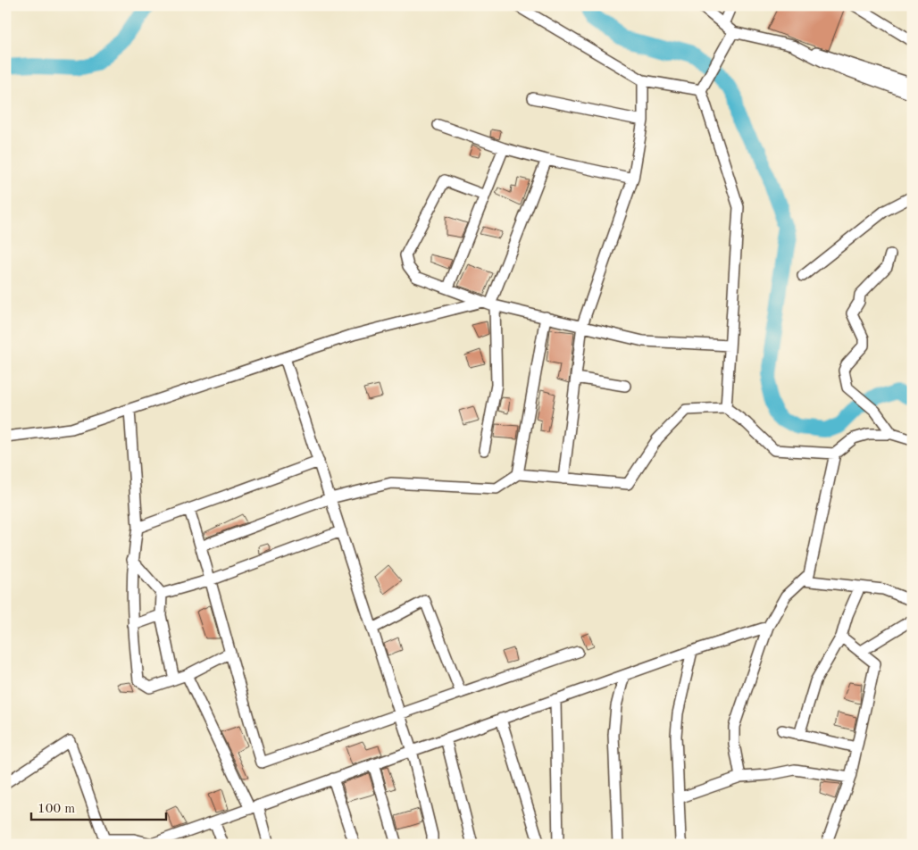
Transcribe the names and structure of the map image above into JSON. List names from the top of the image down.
{
  "scale_bar": "100 m"
}
